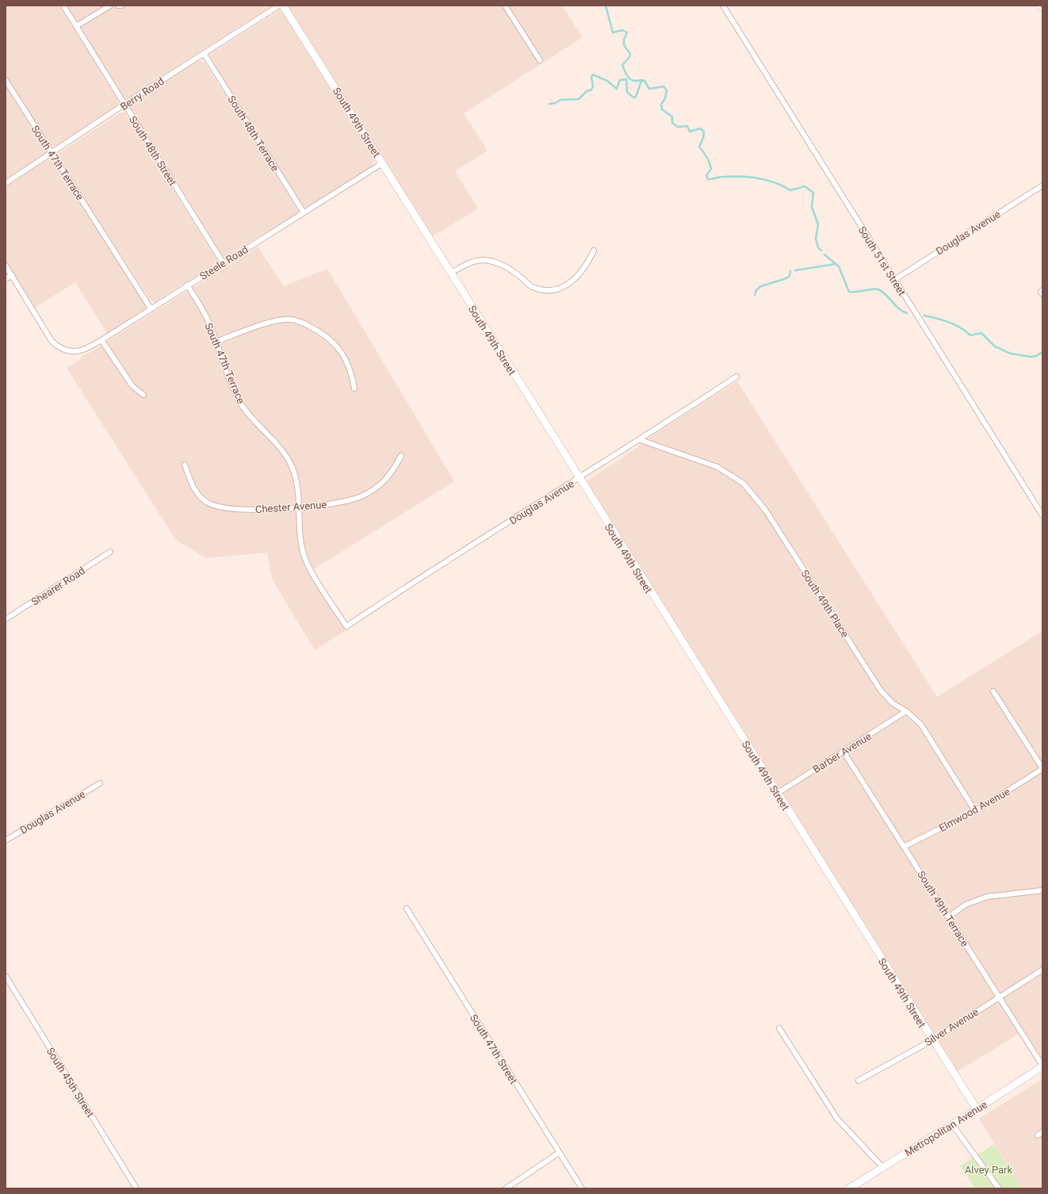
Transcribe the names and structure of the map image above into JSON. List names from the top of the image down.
{
  "streets": {
    "street": [
      "Berry Road",
      "South 49th Street",
      "South 48th Terrace",
      "South 48th Street",
      "South 47th Terrace",
      "Douglas Avenue",
      "South 51st Street",
      "Steele Road",
      "Chester Avenue",
      "Shearer Road",
      "South 49th Place",
      "Barber Avenue",
      "Elmwood Avenue",
      "South 49th Terrace",
      "Silver Avenue",
      "South 47th Street",
      "South 45th Street",
      "Metropolitan Avenue"
    ]
  },
  "crossings": [
    ["Berry Road", "South 48th Terrace"],
    ["Berry Road", "South 48th Street"],
    ["Berry Road", "South 47th Terrace"],
    ["South 49th Street", "Douglas Avenue"],
    ["South 49th Street", "Steele Road"],
    ["South 49th Street", "Barber Avenue"],
    ["South 49th Street", "Silver Avenue"],
    ["South 49th Street", "Metropolitan Avenue"],
    ["South 48th Terrace", "Steele Road"],
    ["South 48th Street", "Steele Road"],
    ["South 47th Terrace", "Douglas Avenue"],
    ["South 47th Terrace", "Steele Road"],
    ["South 47th Terrace", "Chester Avenue"],
    ["Douglas Avenue", "South 51st Street"],
    ["Douglas Avenue", "South 49th Place"],
    ["South 49th Place", "Barber Avenue"],
    ["South 49th Place", "Elmwood Avenue"],
    ["Barber Avenue", "South 49th Terrace"],
    ["Elmwood Avenue", "South 49th Terrace"],
    ["South 49th Terrace", "Silver Avenue"],
    ["South 49th Terrace", "Metropolitan Avenue"]
  ],
  "parks": ["Alvey Park"]
}
